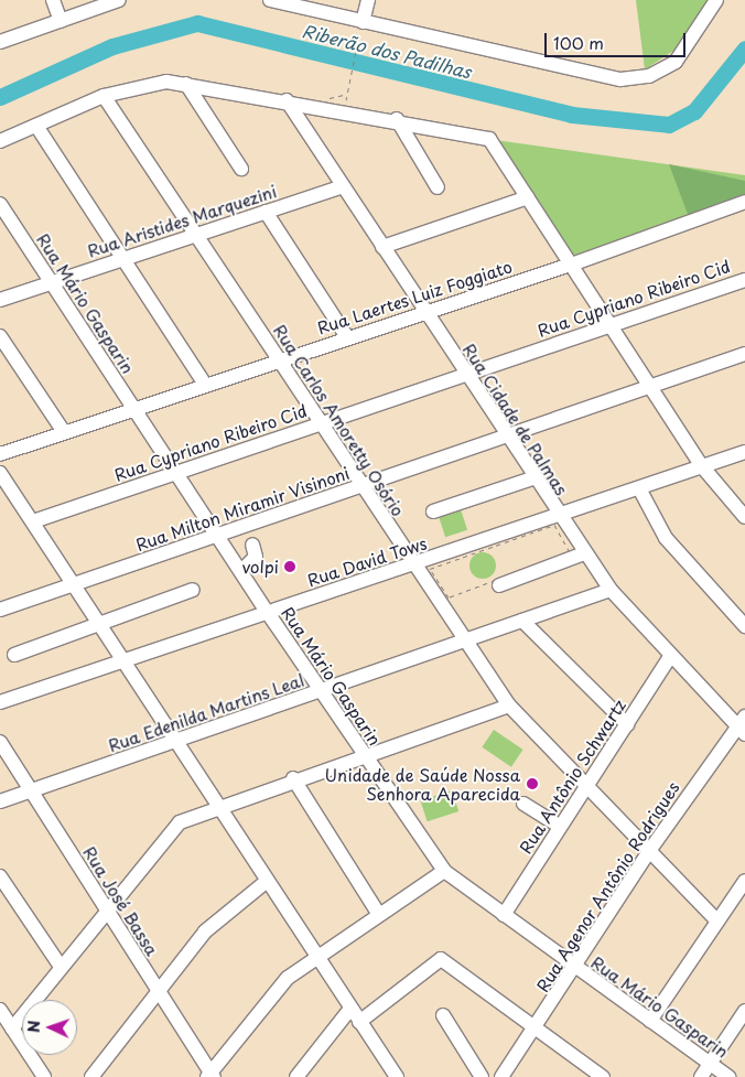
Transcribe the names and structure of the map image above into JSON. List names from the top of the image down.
{
  "streets": {
    "street": [
      "Rua Aristides Marquezini",
      "Rua Laertes Luiz Foggiato",
      "Rua Cypriano Ribeiro Cid",
      "Rua Mário Gasparin",
      "Rua Cidade de Palmas",
      "Rua Carlos Amoretty Osório",
      "Rua Milton Miramir Visinoni",
      "Rua David Tows",
      "Rua Edenilda Martins Leal",
      "Rua Antônio Schwartz",
      "Rua Agenor Antônio Rodrigues",
      "Rua José Bassa"
    ]
  },
  "crossings": [
    ["Rua Aristides Marquezini", "Rua Mário Gasparin"],
    ["Rua Aristides Marquezini", "Rua Cidade de Palmas"],
    ["Rua Aristides Marquezini", "Rua Carlos Amoretty Osório"],
    ["Rua Laertes Luiz Foggiato", "Rua Mário Gasparin"],
    ["Rua Laertes Luiz Foggiato", "Rua Cidade de Palmas"],
    ["Rua Laertes Luiz Foggiato", "Rua Carlos Amoretty Osório"],
    ["Rua Cypriano Ribeiro Cid", "Rua Mário Gasparin"],
    ["Rua Cypriano Ribeiro Cid", "Rua Cidade de Palmas"],
    ["Rua Cypriano Ribeiro Cid", "Rua Carlos Amoretty Osório"],
    ["Rua Mário Gasparin", "Rua Milton Miramir Visinoni"],
    ["Rua Mário Gasparin", "Rua David Tows"],
    ["Rua Mário Gasparin", "Rua Edenilda Martins Leal"],
    ["Rua Mário Gasparin", "Rua Antônio Schwartz"],
    ["Rua Mário Gasparin", "Rua Agenor Antônio Rodrigues"],
    ["Rua Cidade de Palmas", "Rua Milton Miramir Visinoni"],
    ["Rua Cidade de Palmas", "Rua David Tows"],
    ["Rua Cidade de Palmas", "Rua Edenilda Martins Leal"],
    ["Rua Cidade de Palmas", "Rua Antônio Schwartz"],
    ["Rua Cidade de Palmas", "Rua Agenor Antônio Rodrigues"],
    ["Rua Carlos Amoretty Osório", "Rua Milton Miramir Visinoni"],
    ["Rua Carlos Amoretty Osório", "Rua David Tows"],
    ["Rua Carlos Amoretty Osório", "Rua Edenilda Martins Leal"],
    ["Rua Carlos Amoretty Osório", "Rua Antônio Schwartz"],
    ["Rua Carlos Amoretty Osório", "Rua Agenor Antônio Rodrigues"],
    ["Rua Edenilda Martins Leal", "Rua José Bassa"]
  ],
  "water": ["Riberão dos Padilhas"],
  "places": ["volpi", "Unidade de Saúde Nossa Senhora Aparecida"],
  "scale_bar": "100 m",
  "north": "left"
}
